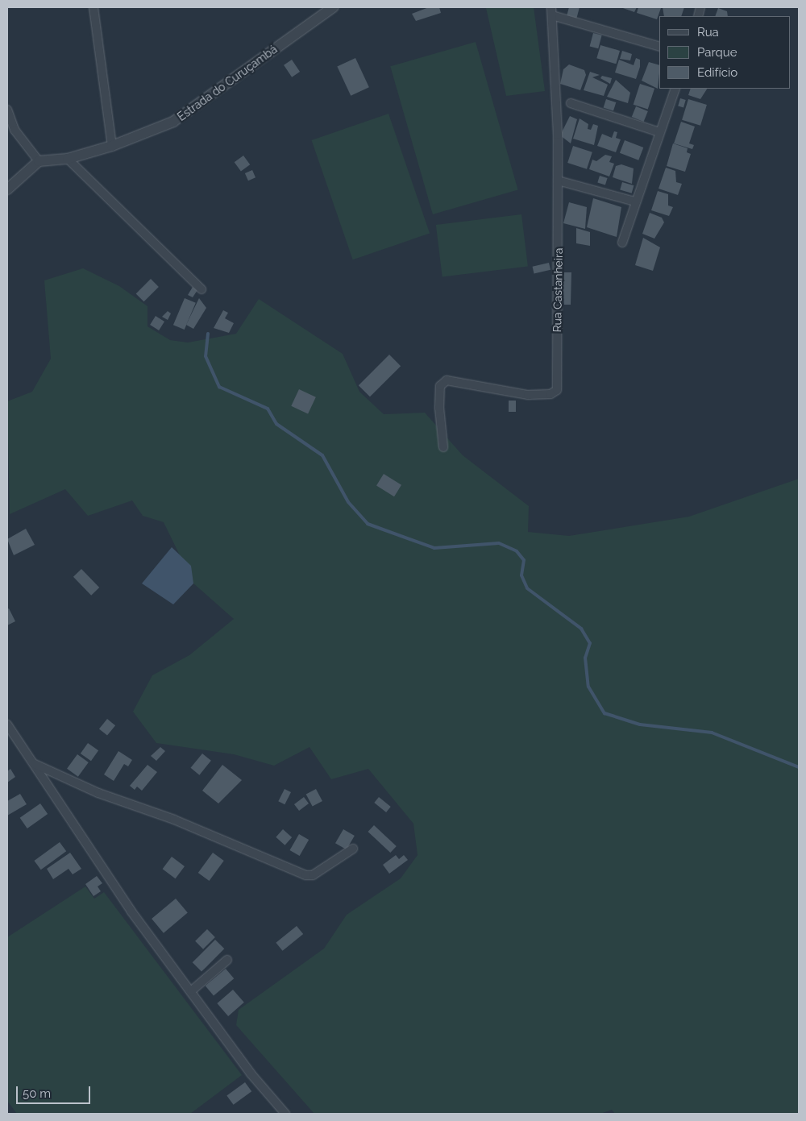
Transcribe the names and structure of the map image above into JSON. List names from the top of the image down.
{
  "streets": {
    "street": ["Estrada do Curuçambá", "Rua Castanheira"]
  },
  "legend": ["Rua", "Parque", "Edifício"],
  "scale_bar": "50 m"
}
